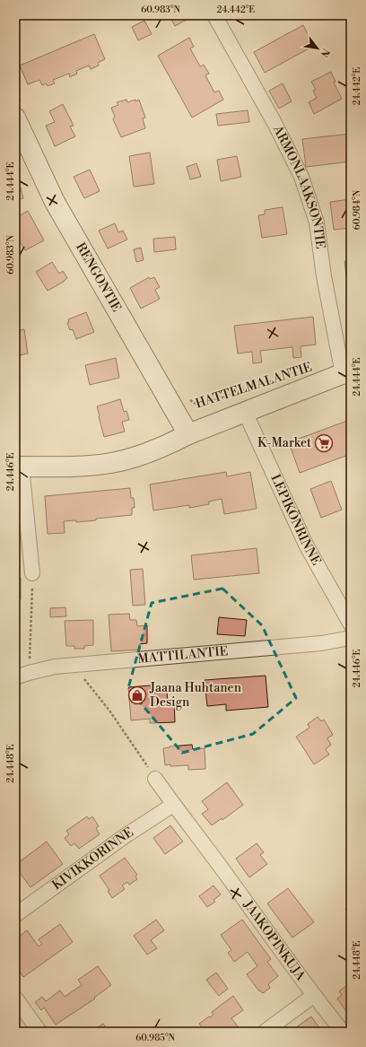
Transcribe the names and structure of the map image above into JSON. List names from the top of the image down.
{
  "streets": {
    "main road": ["RENGONTIE", "HATTELMALANTIE"],
    "street": [
      "ARMONLAAKSONTIE",
      "LEPIKÖNRINNE",
      "MATTILANTIE",
      "KIVIKKORINNE",
      "JAAKOPINKUJA"
    ]
  },
  "crossings": [
    ["ARMONLAAKSONTIE", "HATTELMALANTIE"],
    ["RENGONTIE", "HATTELMALANTIE"],
    ["HATTELMALANTIE", "LEPIKÖNRINNE"],
    ["KIVIKKORINNE", "JAAKOPINKUJA"]
  ],
  "places": {
    "supermarket": ["K-Market"],
    "shop": ["Jaana Huhtanen Design"]
  },
  "north": "bottom right",
  "coordinates": [
    "60.983°N",
    "24.442°E",
    "24.444°E",
    "60.984°N",
    "24.446°E",
    "24.448°E",
    "60.985°N"
  ]
}
